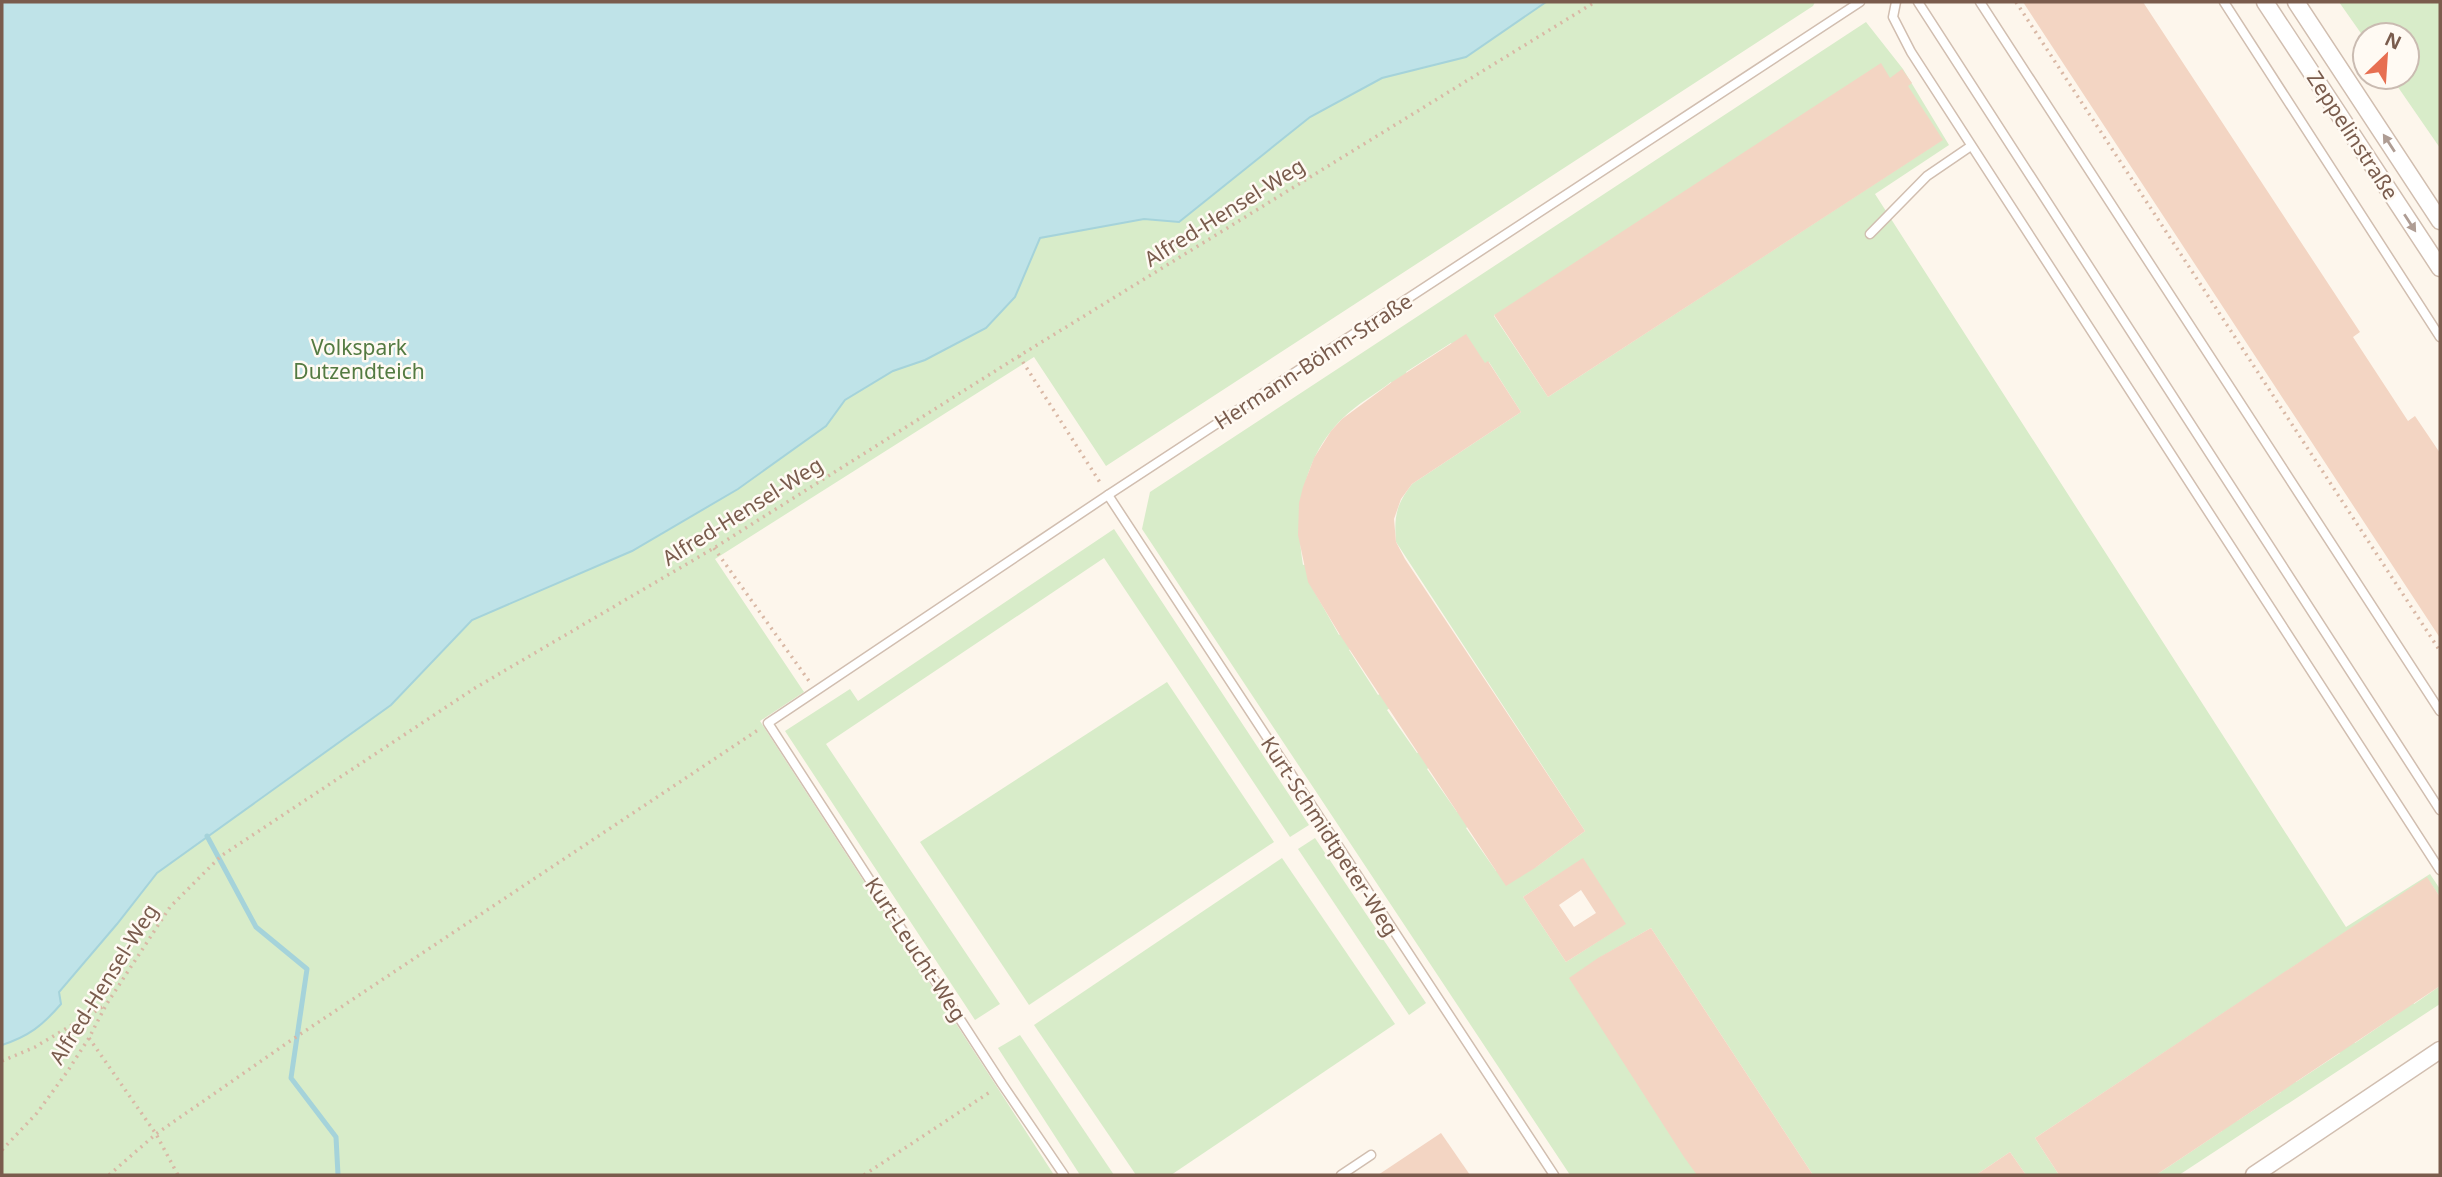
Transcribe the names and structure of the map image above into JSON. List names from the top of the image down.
{
  "streets": {
    "street": ["Zeppelinstraße"],
    "lane": ["Hermann-Böhm-Straße", "Kurt-Schmidtpeter-Weg", "Kurt-Leucht-Weg"],
    "path": ["Alfred-Hensel-Weg"]
  },
  "crossings": [
    ["Hermann-Böhm-Straße", "Kurt-Schmidtpeter-Weg"],
    ["Hermann-Böhm-Straße", "Kurt-Leucht-Weg"]
  ],
  "parks": ["Volkspark Dutzendteich"],
  "north": "top right"
}
